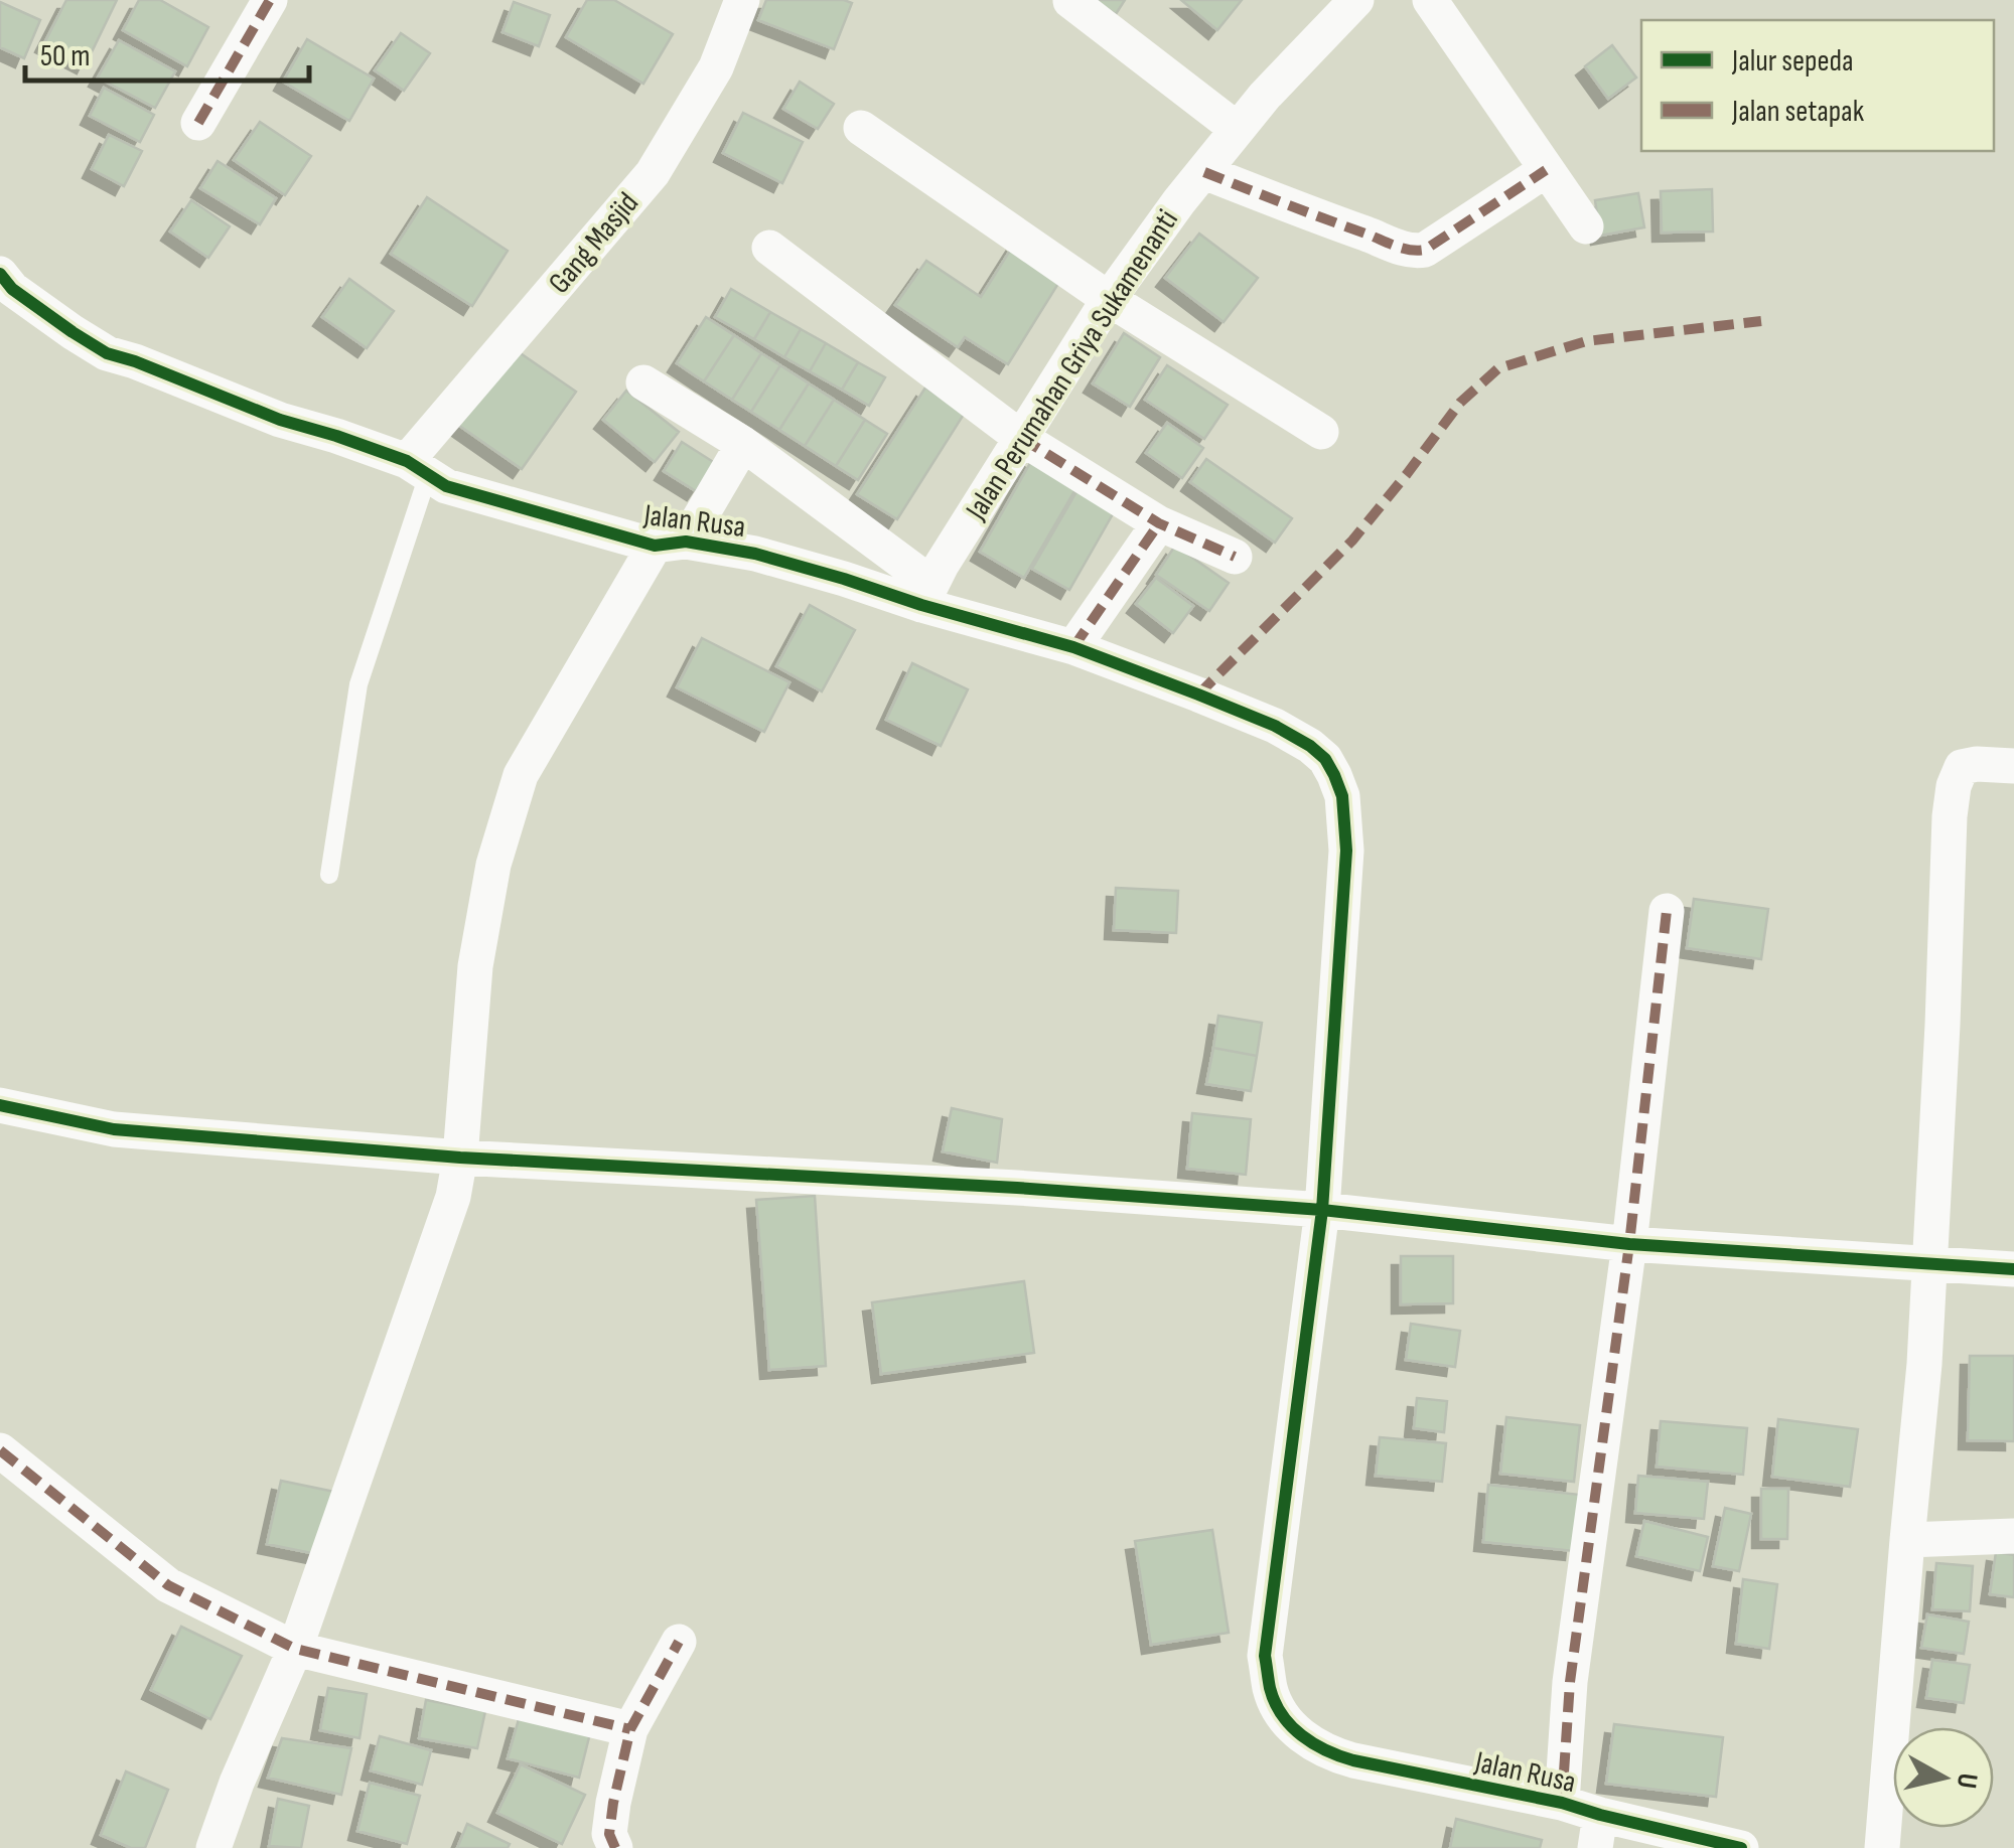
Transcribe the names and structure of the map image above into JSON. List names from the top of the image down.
{
  "streets": {
    "street": ["Gang Masjid", "Jalan Perumahan Griya Sukamenanti", "Jalan Rusa"]
  },
  "crossings": [
    ["Gang Masjid", "Jalan Rusa"],
    ["Jalan Perumahan Griya Sukamenanti", "Jalan Rusa"]
  ],
  "legend": ["Jalur sepeda", "Jalan setapak"],
  "scale_bar": "50 m",
  "north": "right"
}
